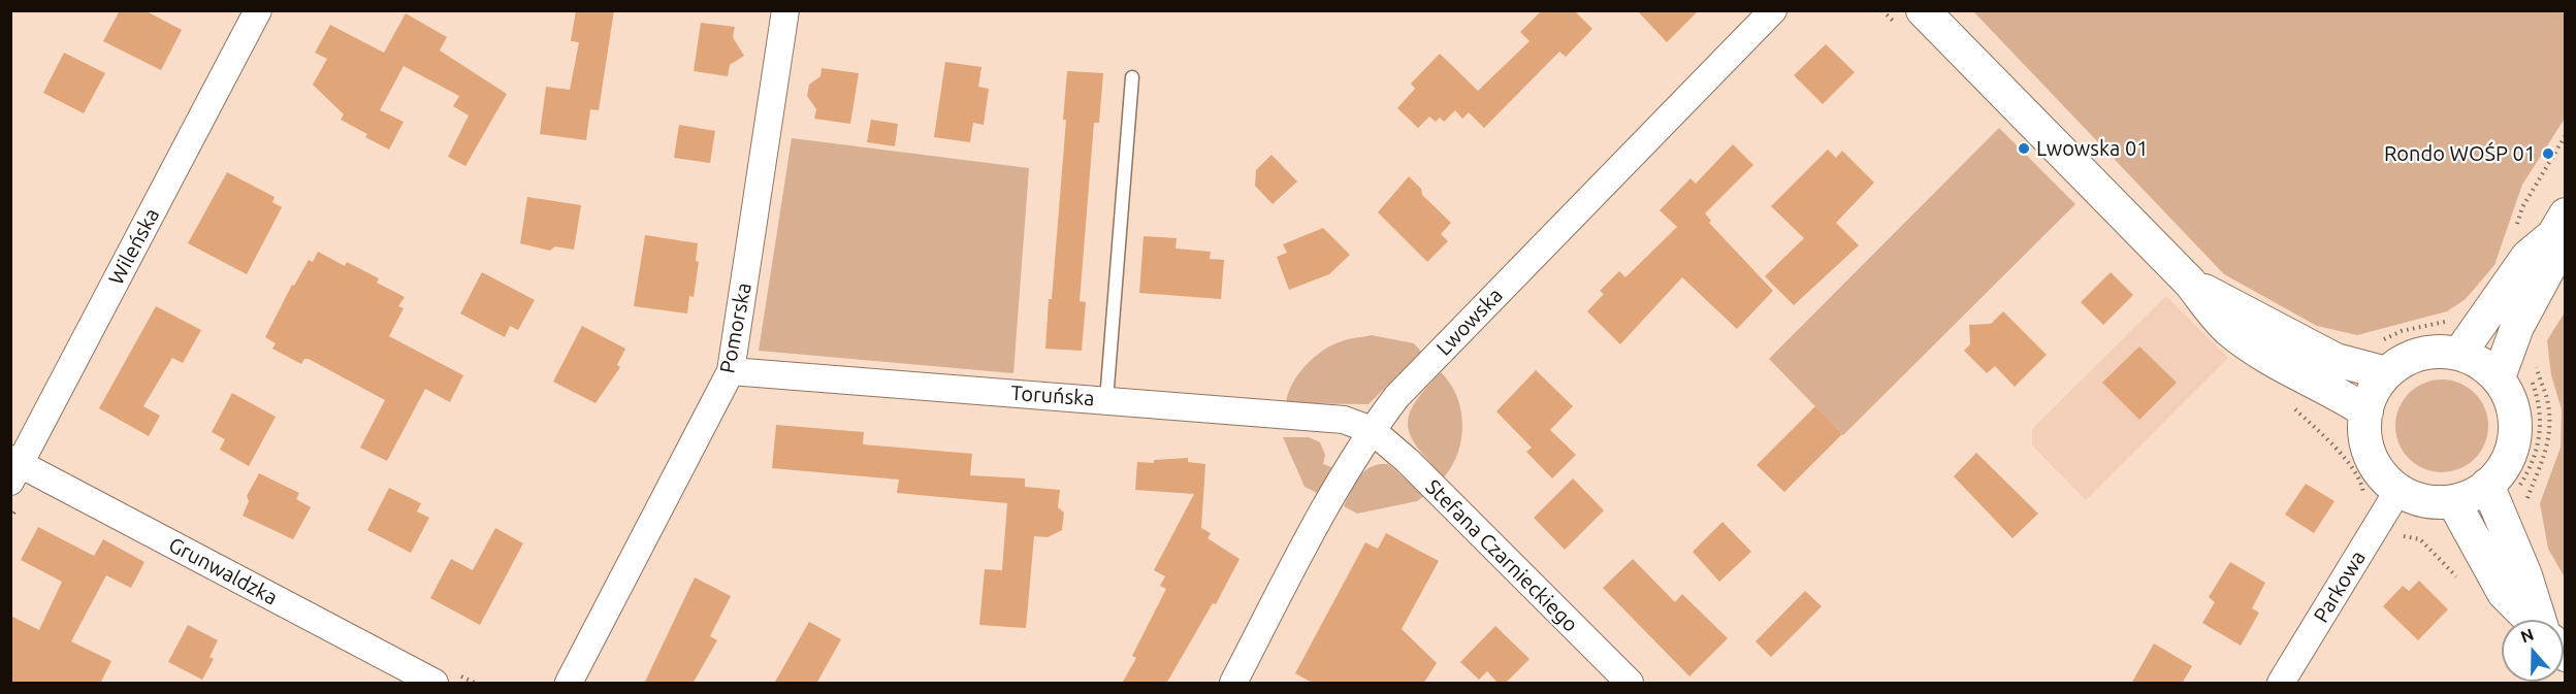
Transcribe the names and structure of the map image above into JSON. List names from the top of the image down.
{
  "streets": {
    "street": [
      "Wileńska",
      "Lwowska",
      "Pomorska",
      "Toruńska",
      "Stefana Czarnieckiego",
      "Grunwaldzka",
      "Parkowa"
    ]
  },
  "crossings": [
    ["Wileńska", "Grunwaldzka"],
    ["Lwowska", "Toruńska"],
    ["Lwowska", "Stefana Czarnieckiego"],
    ["Pomorska", "Toruńska"],
    ["Toruńska", "Stefana Czarnieckiego"]
  ],
  "places": ["Lwowska 01", "Rondo WOŚP 01"],
  "north": "top"
}
